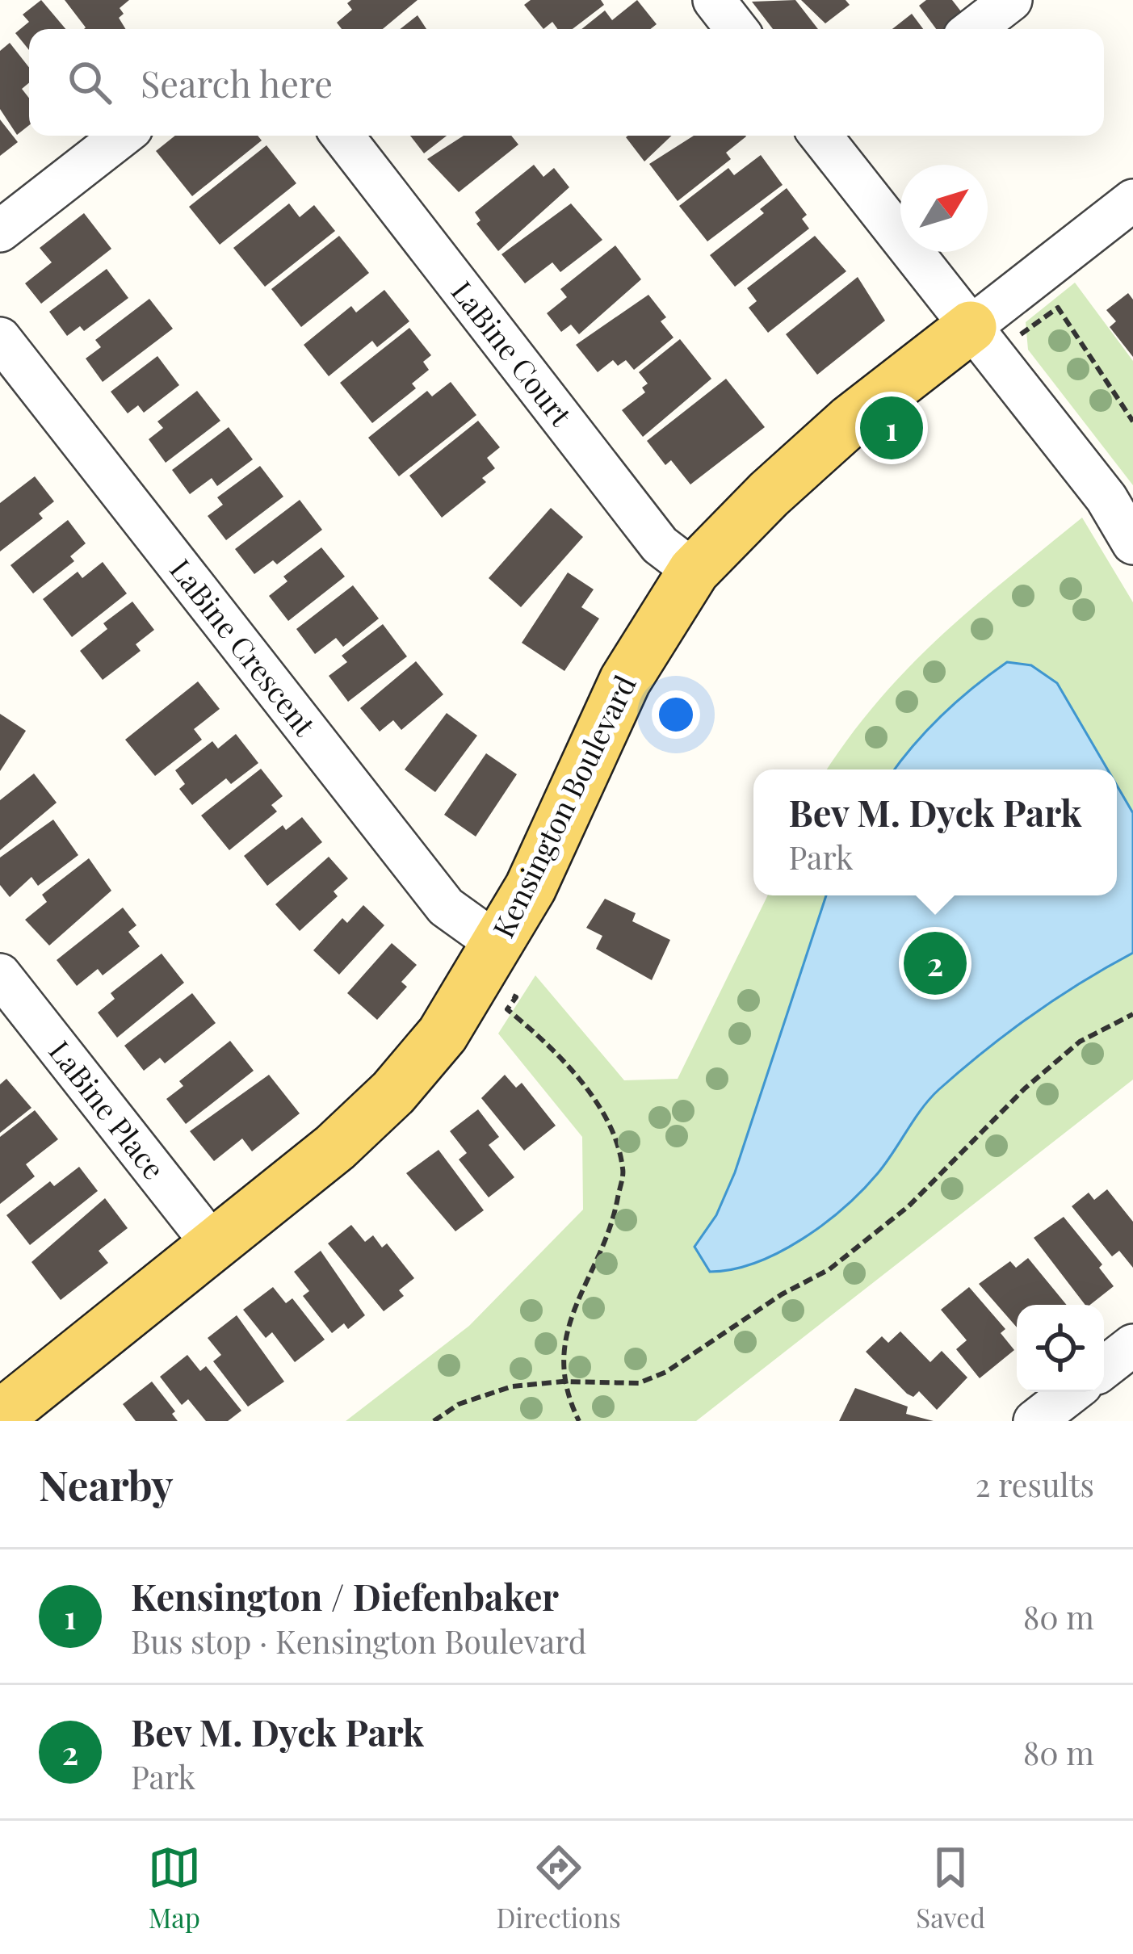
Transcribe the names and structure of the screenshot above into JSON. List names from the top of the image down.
{
  "streets": {
    "main road": ["Kensington Boulevard"],
    "street": ["LaBine Court", "LaBine Crescent", "LaBine Place"]
  },
  "crossings": [
    ["LaBine Court", "Kensington Boulevard"],
    ["LaBine Crescent", "Kensington Boulevard"],
    ["Kensington Boulevard", "LaBine Place"]
  ],
  "north": "top right",
  "page": {
    "search": "Search here",
    "pins": ["1", "2"],
    "popup": ["Bev M. Dyck Park", "Park"],
    "heading": ["Nearby", "2 results"],
    "list": [
      {
        "mark": "1",
        "name": "Kensington / Diefenbaker",
        "note": "Bus stop · Kensington Boulevard",
        "value": "80 m"
      },
      {
        "mark": "2",
        "name": "Bev M. Dyck Park",
        "note": "Park",
        "value": "80 m"
      }
    ],
    "nav": ["Map", "Directions", "Saved"]
  }
}
